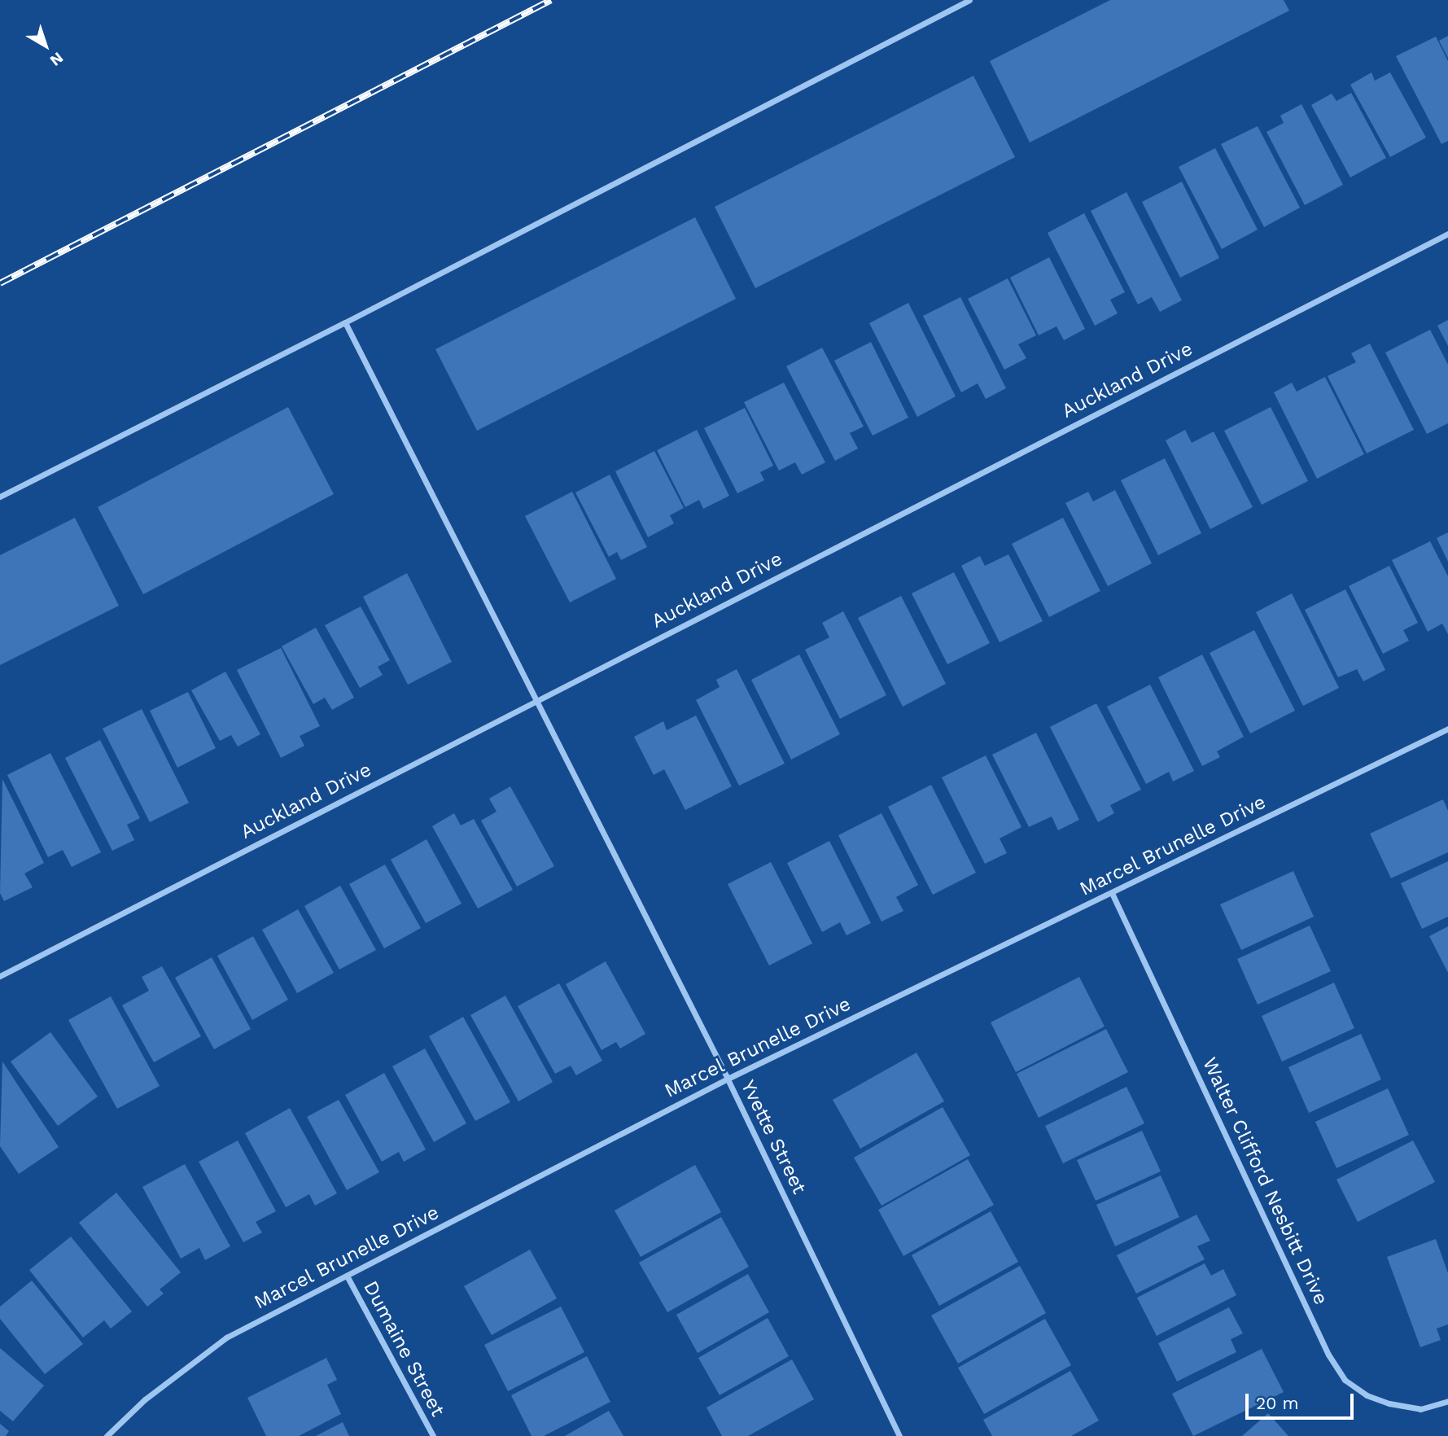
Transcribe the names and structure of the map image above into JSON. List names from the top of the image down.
{
  "streets": {
    "street": [
      "Auckland Drive",
      "Marcel Brunelle Drive",
      "Yvette Street",
      "Walter Clifford Nesbitt Drive",
      "Dumaine Street"
    ]
  },
  "crossings": [
    ["Auckland Drive", "Yvette Street"],
    ["Marcel Brunelle Drive", "Yvette Street"],
    ["Marcel Brunelle Drive", "Walter Clifford Nesbitt Drive"],
    ["Marcel Brunelle Drive", "Dumaine Street"]
  ],
  "scale_bar": "20 m",
  "north": "bottom right"
}
